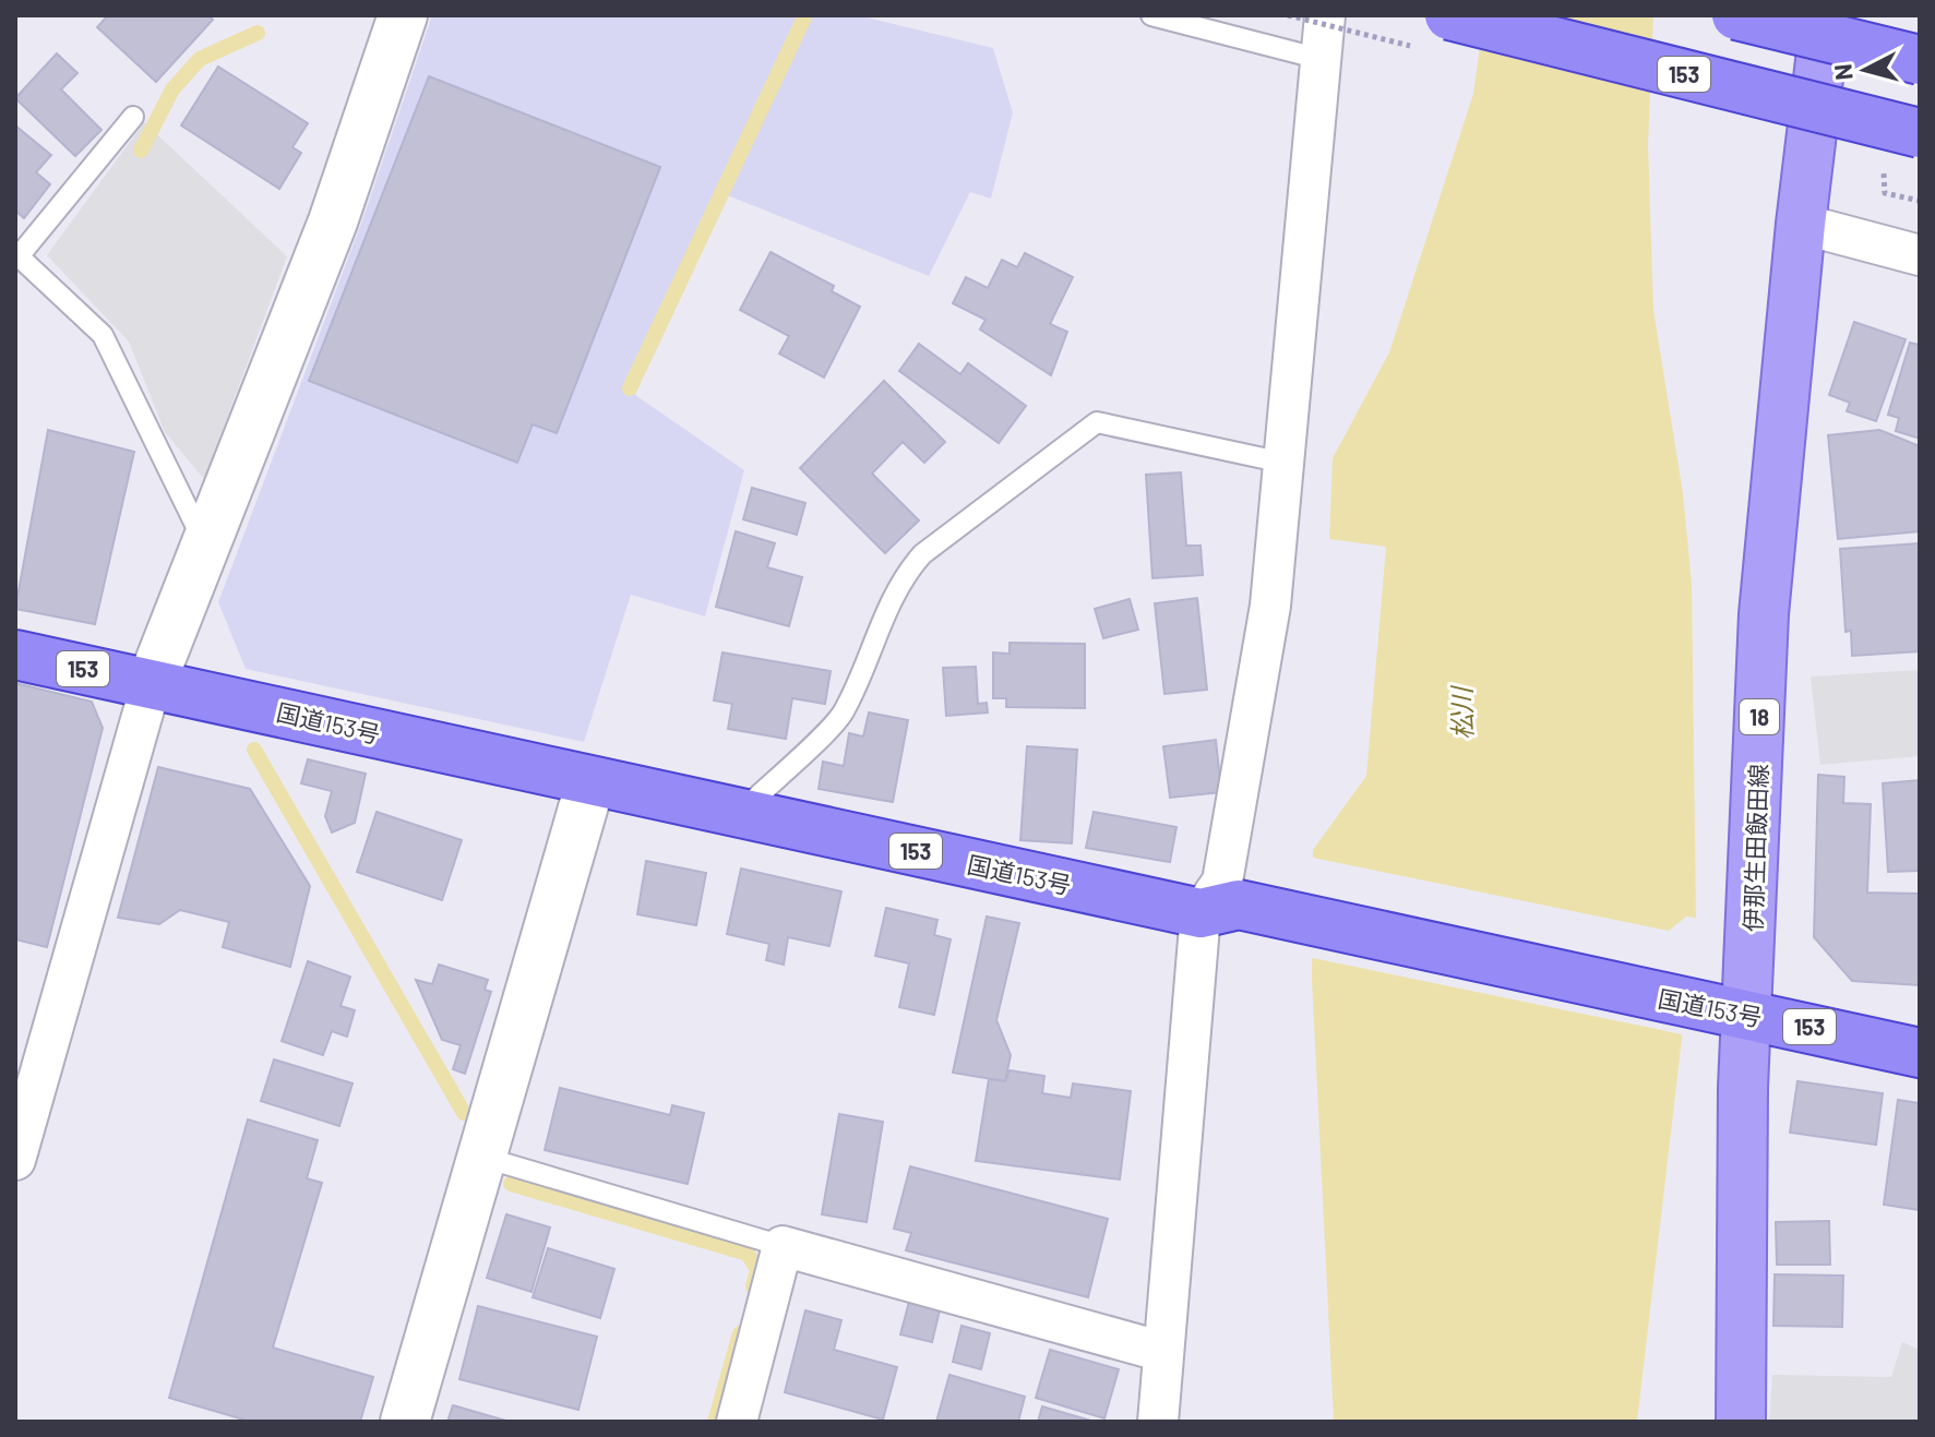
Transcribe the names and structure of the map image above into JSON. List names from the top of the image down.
{
  "streets": {
    "highway": ["153", "国道153号"],
    "main road": ["18", "伊那生田飯田線"]
  },
  "crossings": [
    ["国道153号", "伊那生田飯田線"]
  ],
  "water": ["松川"],
  "north": "left"
}
